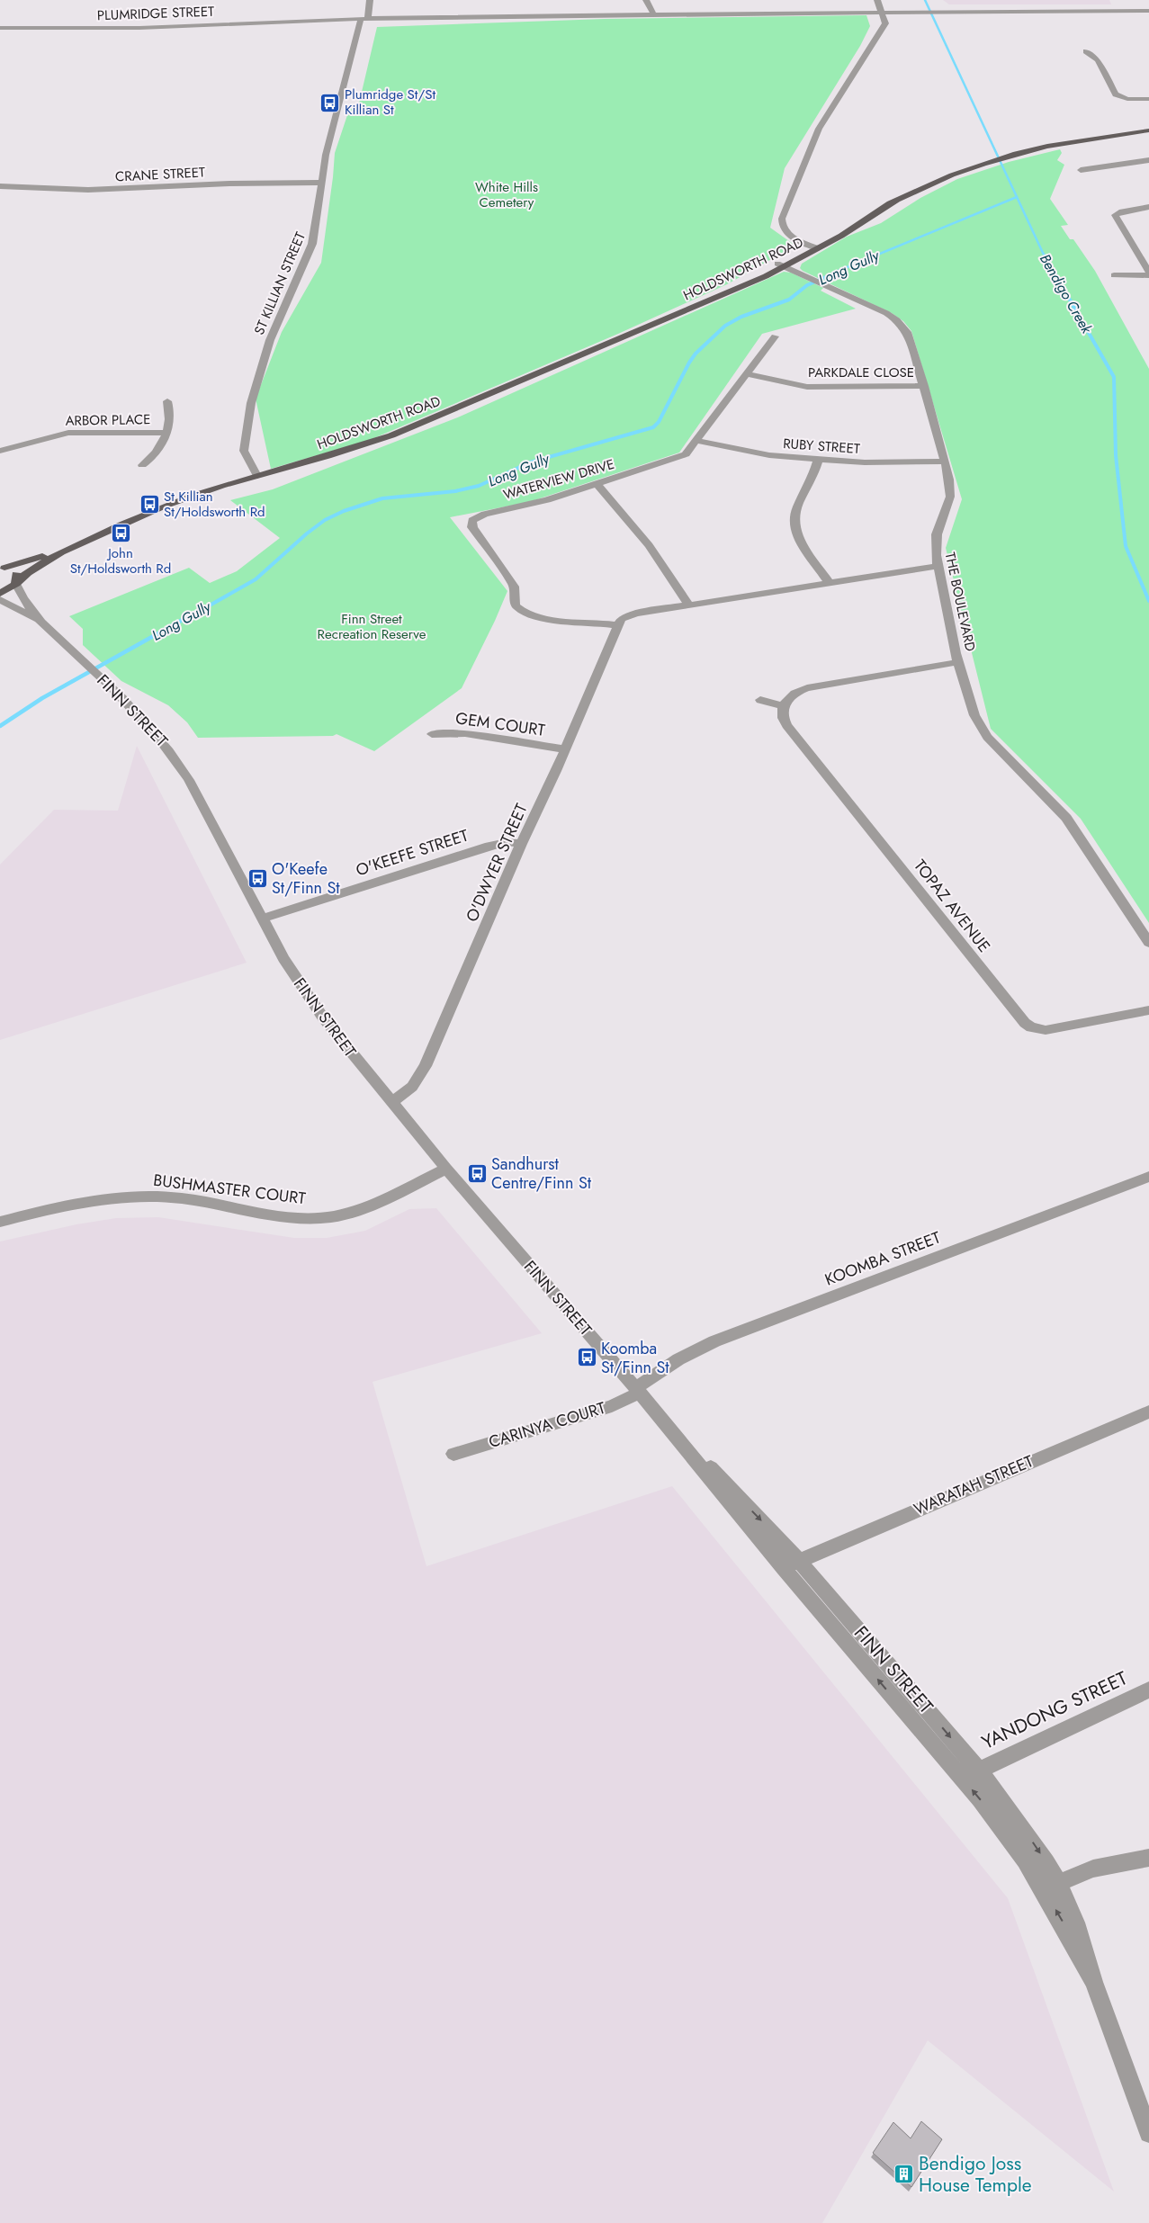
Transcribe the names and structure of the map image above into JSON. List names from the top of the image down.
{
  "streets": {
    "main road": ["HOLDSWORTH ROAD"],
    "street": [
      "PLUMRIDGE STREET",
      "CRANE STREET",
      "ST KILLIAN STREET",
      "PARKDALE CLOSE",
      "ARBOR PLACE",
      "RUBY STREET",
      "WATERVIEW DRIVE",
      "THE BOULEVARD",
      "FINN STREET",
      "GEM COURT",
      "O'KEEFE STREET",
      "O'DWYER STREET",
      "TOPAZ AVENUE",
      "BUSHMASTER COURT",
      "KOOMBA STREET",
      "CARINYA COURT",
      "WARATAH STREET",
      "YANDONG STREET"
    ]
  },
  "crossings": [
    ["PLUMRIDGE STREET", "HOLDSWORTH ROAD"],
    ["PLUMRIDGE STREET", "ST KILLIAN STREET"],
    ["CRANE STREET", "ST KILLIAN STREET"],
    ["HOLDSWORTH ROAD", "ST KILLIAN STREET"],
    ["HOLDSWORTH ROAD", "THE BOULEVARD"],
    ["HOLDSWORTH ROAD", "FINN STREET"],
    ["PARKDALE CLOSE", "WATERVIEW DRIVE"],
    ["PARKDALE CLOSE", "THE BOULEVARD"],
    ["RUBY STREET", "WATERVIEW DRIVE"],
    ["RUBY STREET", "THE BOULEVARD"],
    ["WATERVIEW DRIVE", "O'DWYER STREET"],
    ["FINN STREET", "O'KEEFE STREET"],
    ["FINN STREET", "O'DWYER STREET"],
    ["FINN STREET", "BUSHMASTER COURT"],
    ["FINN STREET", "KOOMBA STREET"],
    ["FINN STREET", "CARINYA COURT"],
    ["FINN STREET", "WARATAH STREET"],
    ["FINN STREET", "YANDONG STREET"],
    ["GEM COURT", "O'DWYER STREET"],
    ["O'KEEFE STREET", "O'DWYER STREET"],
    ["KOOMBA STREET", "CARINYA COURT"]
  ],
  "water": ["Long Gully", "Bendigo Creek"],
  "parks": ["White Hills Cemetery", "Finn Street Recreation Reserve"],
  "places": {
    "bus stop": [
      "Plumridge St/St Killian St",
      "St Killian St/Holdsworth Rd",
      "John St/Holdsworth Rd",
      "O'Keefe St/Finn St",
      "Sandhurst Centre/Finn St",
      "Koomba St/Finn St"
    ],
    "building": ["Bendigo Joss House Temple"]
  }
}
